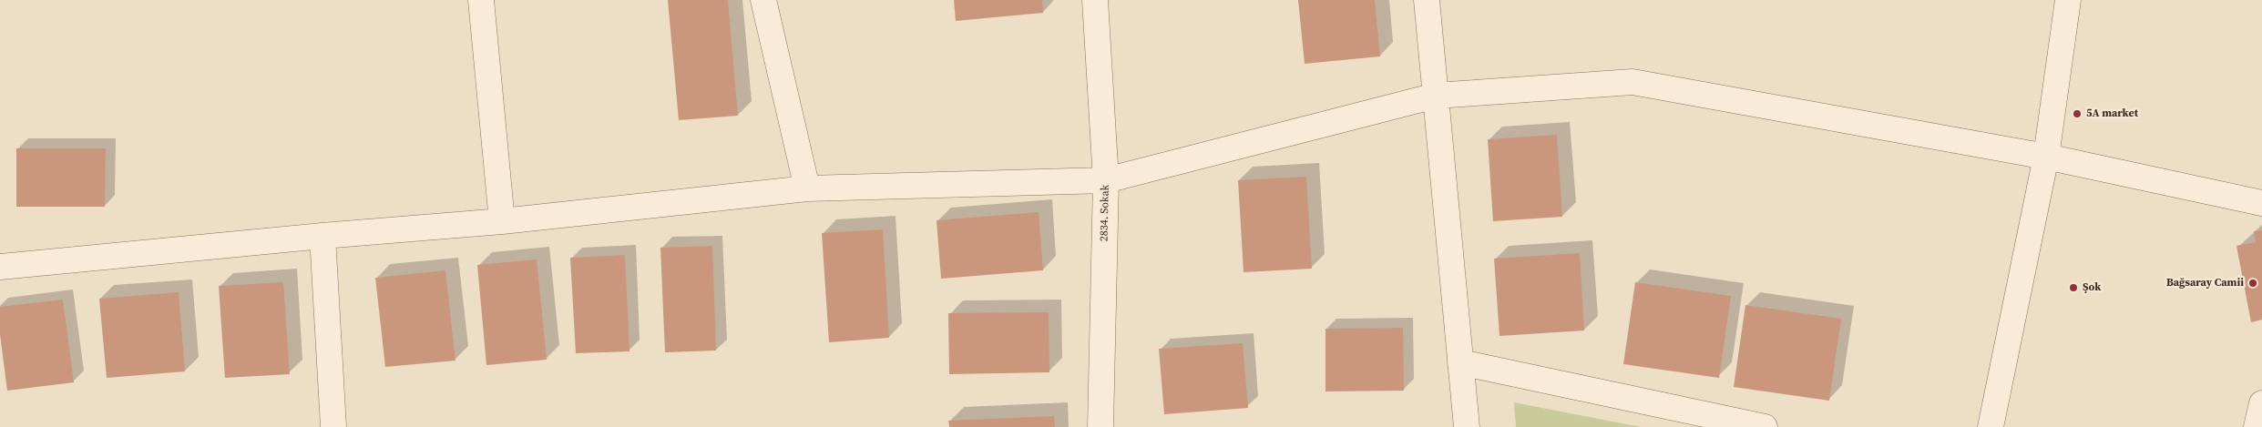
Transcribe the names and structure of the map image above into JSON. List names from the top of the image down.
{
  "streets": {
    "street": ["2834. Sokak"]
  },
  "places": ["5A market", "Bağsaray Camii", "Şok"]
}
